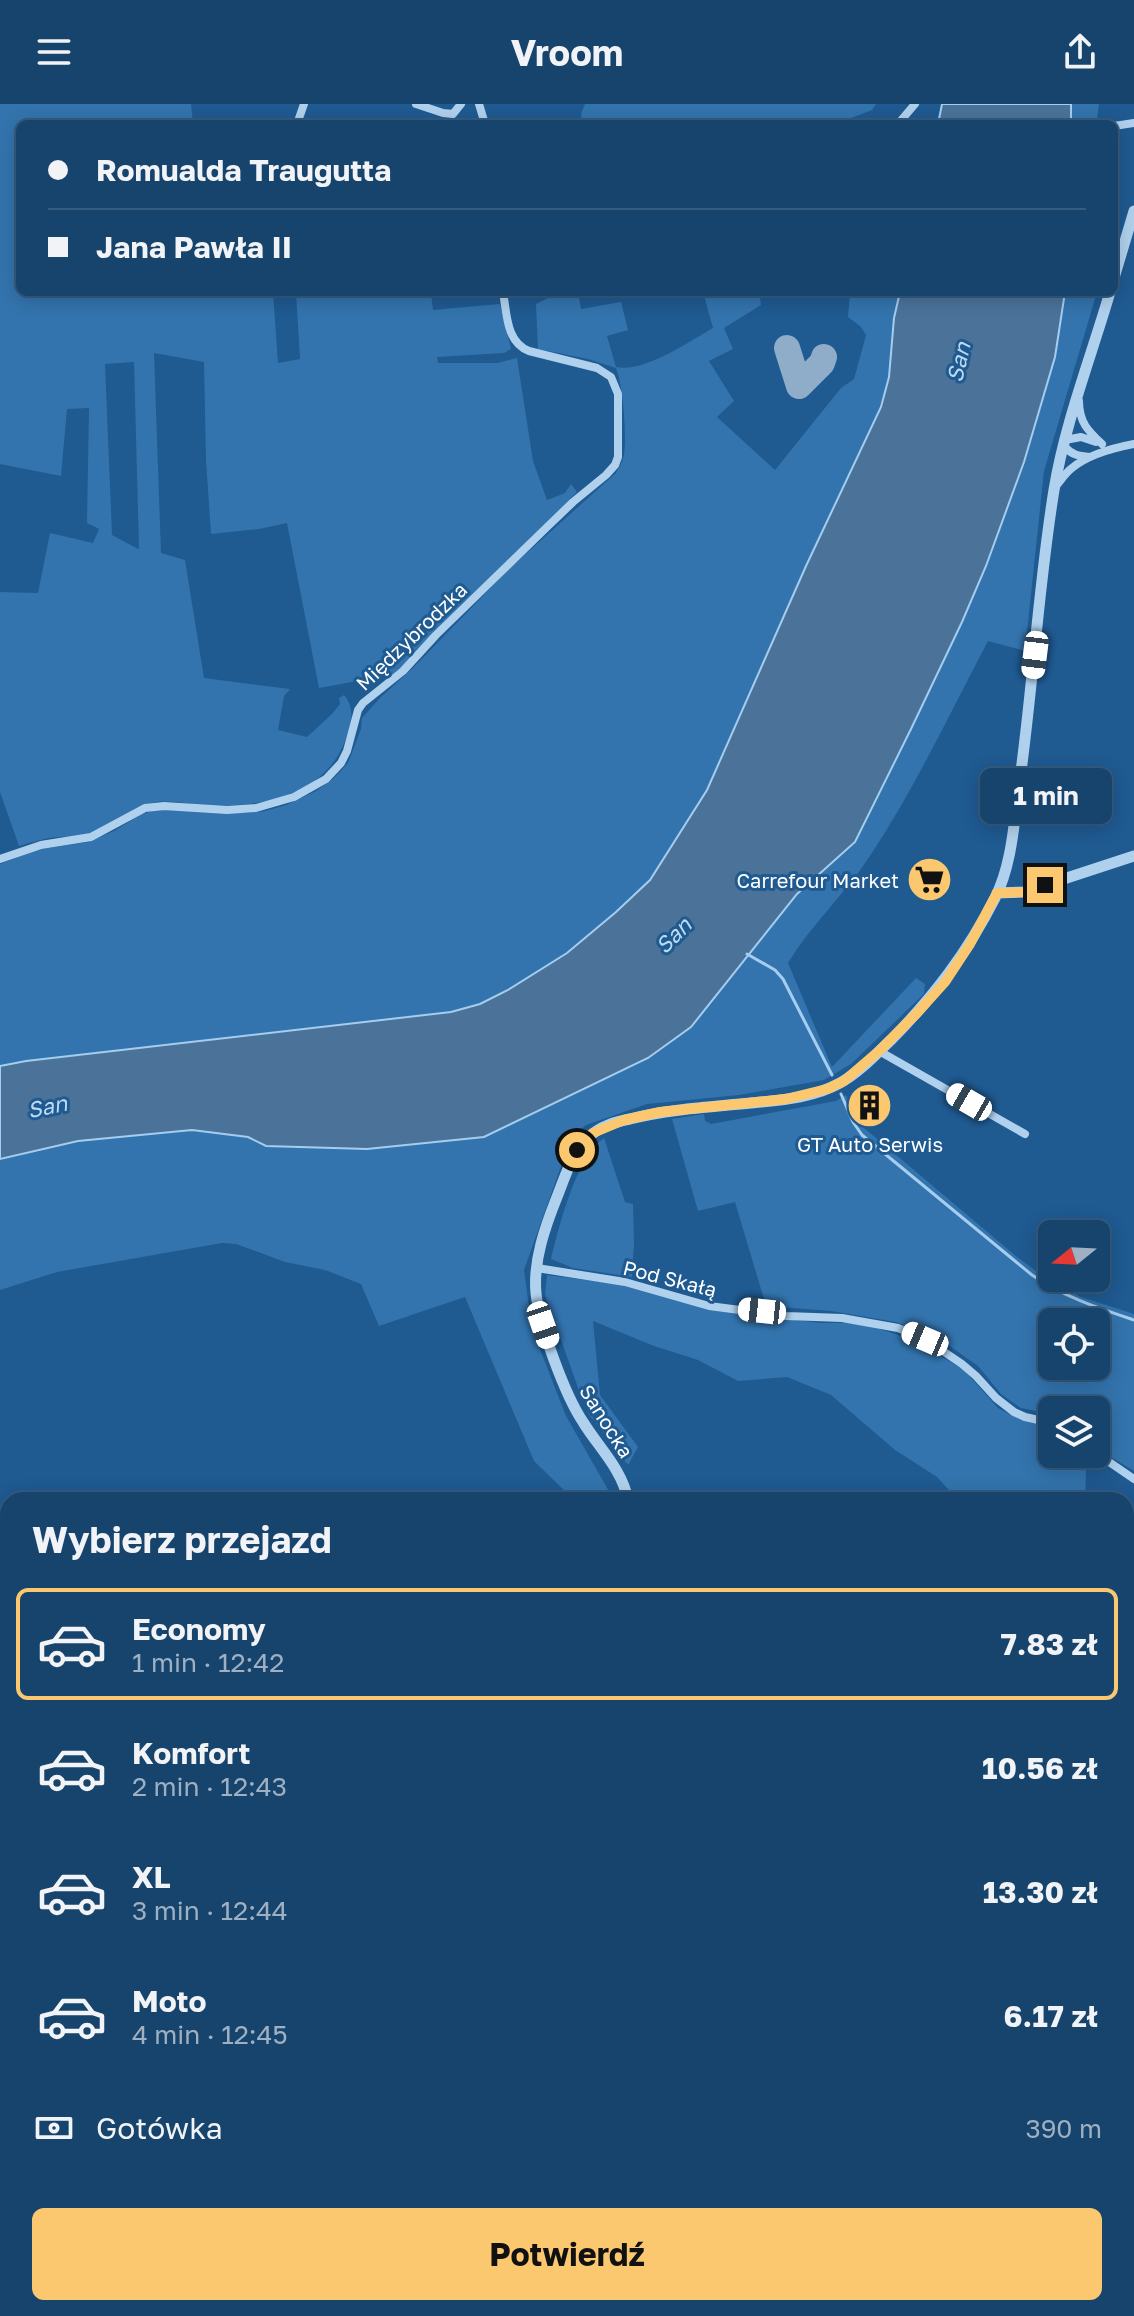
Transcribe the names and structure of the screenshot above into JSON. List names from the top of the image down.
{
  "streets": {
    "street": ["Międzybrodzka", "Pod Skałą", "Sanocka"]
  },
  "crossings": [
    ["Pod Skałą", "Sanocka"]
  ],
  "water": ["San"],
  "places": {
    "supermarket": ["Carrefour Market"],
    "building": ["GT Auto Serwis"]
  },
  "north": "left",
  "page": {
    "header": "Vroom",
    "banner": ["Romualda Traugutta", "Jana Pawła II"],
    "bubble": "1 min",
    "heading": "Wybierz przejazd",
    "list": [
      {
        "name": "Economy",
        "note": "1 min · 12:42",
        "value": "7.83 zł"
      },
      {
        "name": "Komfort",
        "note": "2 min · 12:43",
        "value": "10.56 zł"
      },
      {
        "name": "XL",
        "note": "3 min · 12:44",
        "value": "13.30 zł"
      },
      {
        "name": "Moto",
        "note": "4 min · 12:45",
        "value": "6.17 zł"
      }
    ],
    "pay": ["Gotówka", "390 m"],
    "buttons": "Potwierdź"
  }
}
